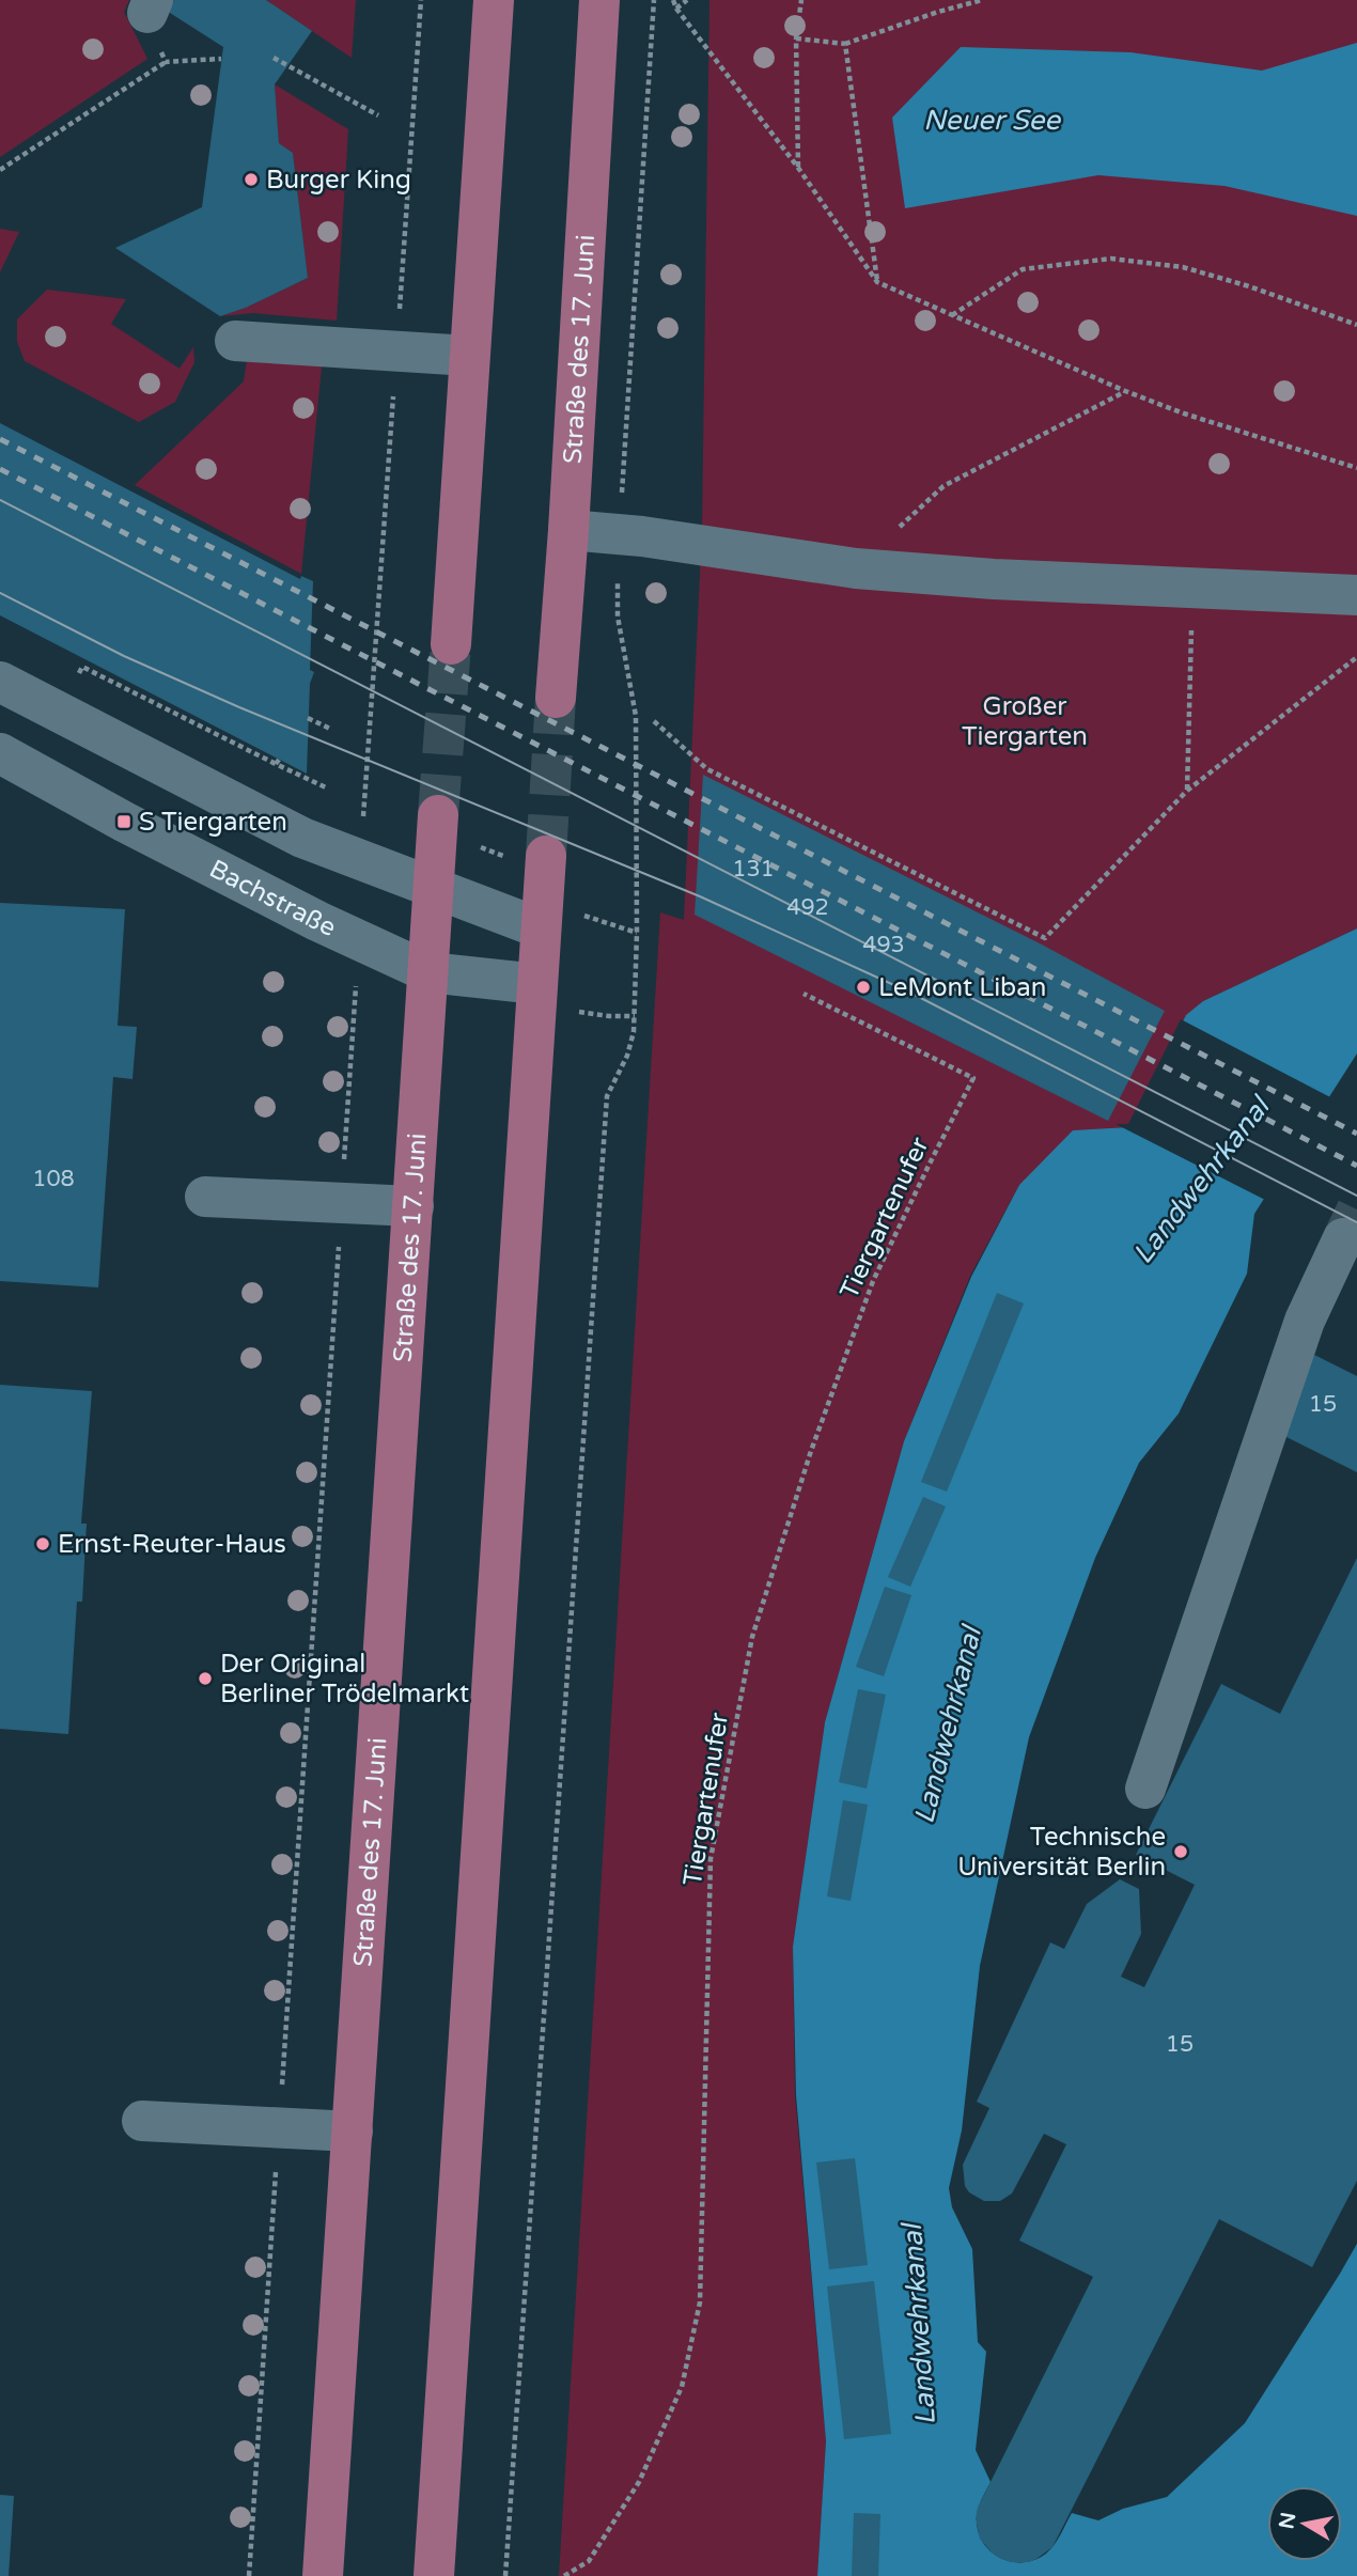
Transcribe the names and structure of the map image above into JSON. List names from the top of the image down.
{
  "streets": {
    "main road": ["Straße des 17. Juni"],
    "street": ["Bachstraße"],
    "path": ["Tiergartenufer"]
  },
  "crossings": [
    ["Straße des 17. Juni", "Bachstraße"]
  ],
  "water": ["Neuer See", "Landwehrkanal"],
  "parks": ["Großer Tiergarten"],
  "places": {
    "other": [
      "Burger King",
      "LeMont Liban",
      "Ernst-Reuter-Haus",
      "Der Original Berliner Trödelmarkt",
      "Technische Universität Berlin"
    ],
    "transit": ["S Tiergarten"]
  },
  "house_numbers": [
    "131",
    "492",
    "493",
    "108",
    "15",
    "15"
  ],
  "north": "left"
}
